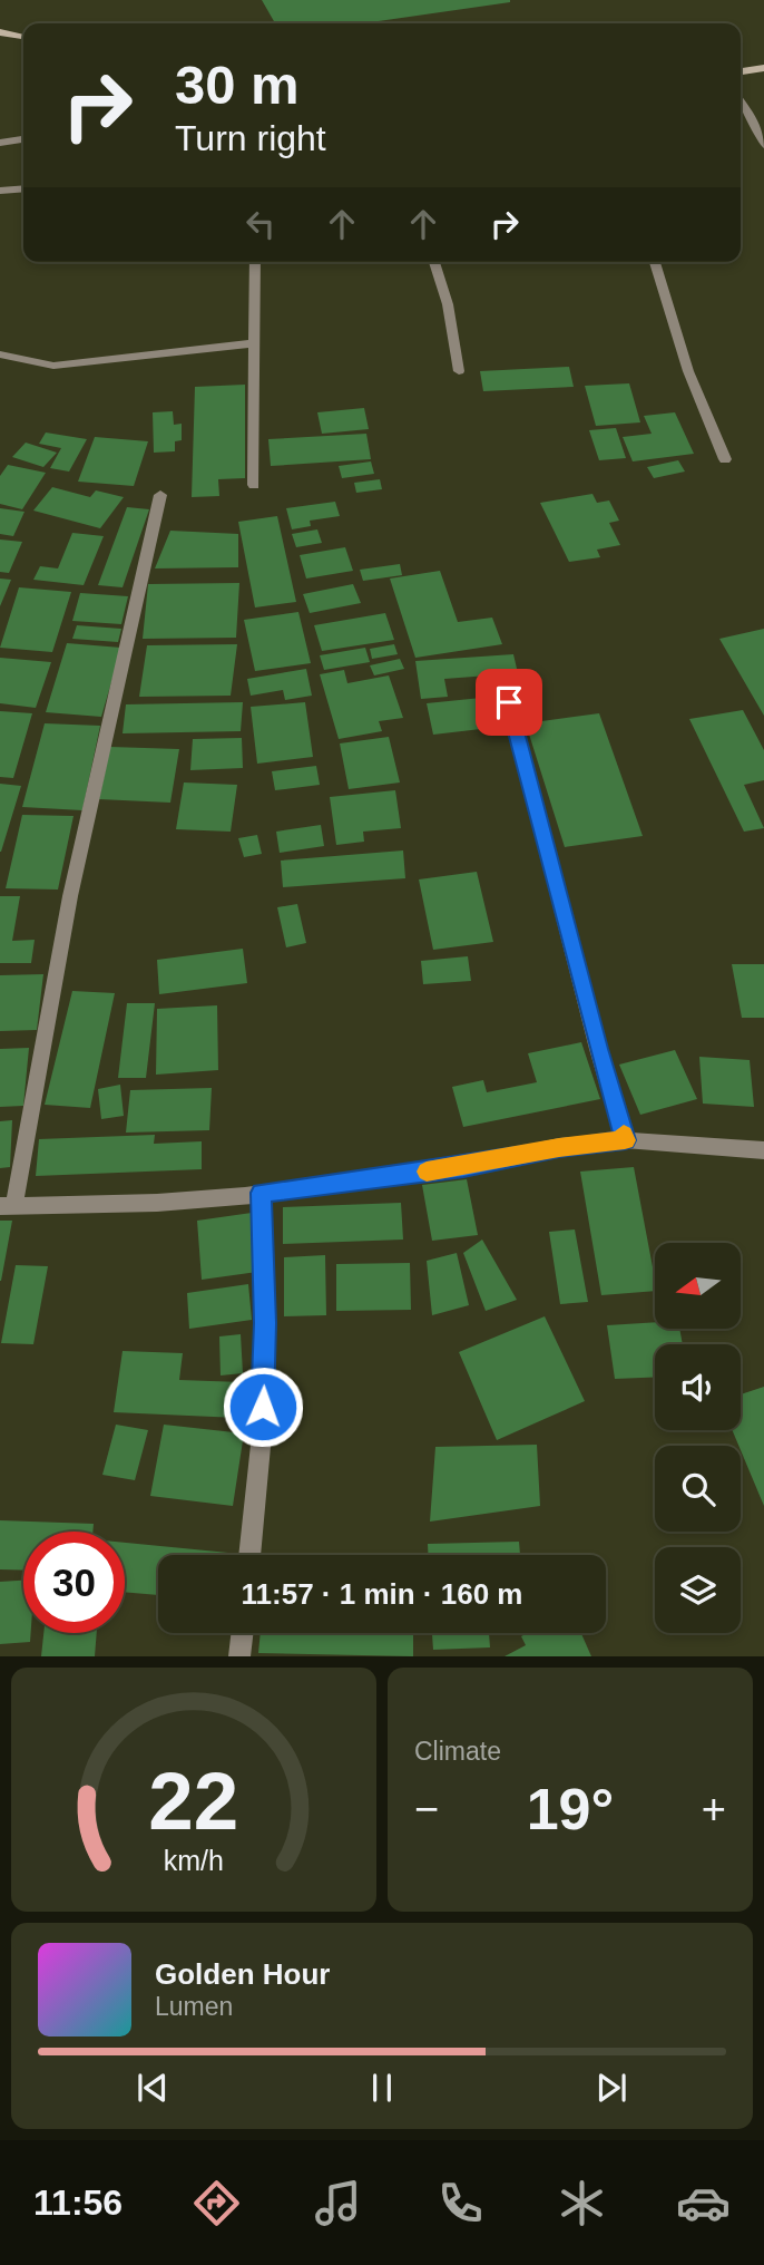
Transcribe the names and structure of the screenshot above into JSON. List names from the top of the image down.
{
  "north": "left",
  "page": {
    "turn": ["30 m", "Turn right"],
    "limit": "30",
    "trip": "11:57 · 1 min · 160 m",
    "tile": "Climate",
    "heat": ["−", "19°", "+"],
    "song": ["Golden Hour", "Lumen"],
    "tabs": "11:56",
    "gauge": ["22", "km/h"]
  }
}
